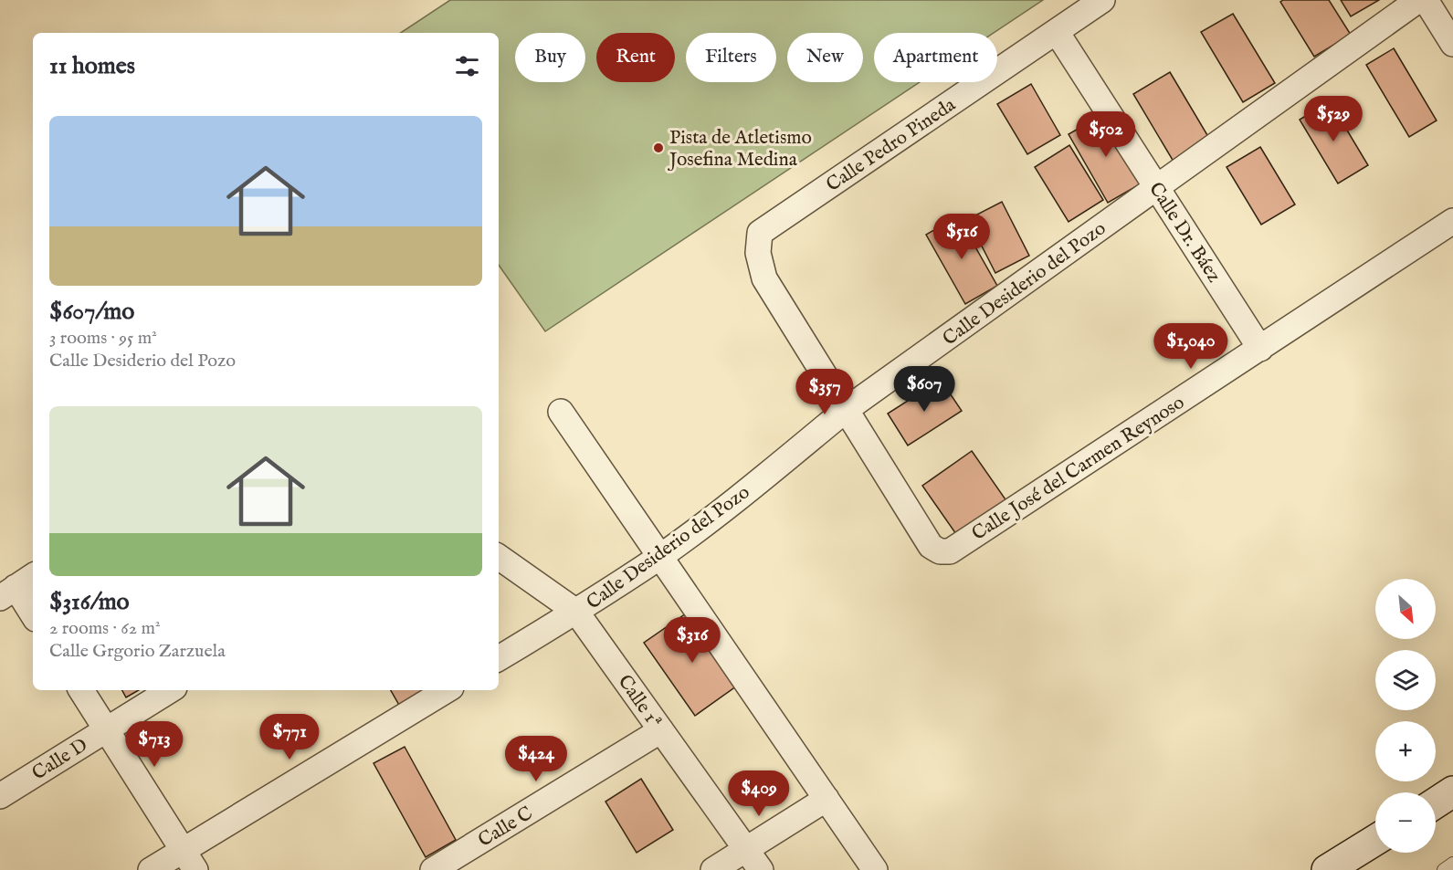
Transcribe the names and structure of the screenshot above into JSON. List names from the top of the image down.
{
  "streets": {
    "street": [
      "Calle Pedro Pineda",
      "Calle Dr. Báez",
      "Calle Desiderio del Pozo",
      "Calle José del Carmen Reynoso",
      "Calle 1ª",
      "Calle D",
      "Calle C"
    ]
  },
  "crossings": [
    ["Calle Pedro Pineda", "Calle Dr. Báez"],
    ["Calle Pedro Pineda", "Calle Desiderio del Pozo"],
    ["Calle Pedro Pineda", "Calle José del Carmen Reynoso"],
    ["Calle Dr. Báez", "Calle Desiderio del Pozo"],
    ["Calle Dr. Báez", "Calle José del Carmen Reynoso"],
    ["Calle Desiderio del Pozo", "Calle José del Carmen Reynoso"],
    ["Calle Desiderio del Pozo", "Calle 1ª"],
    ["Calle 1ª", "Calle C"]
  ],
  "places": ["Pista de Atletismo Josefina Medina"],
  "north": "bottom right",
  "page": {
    "chip": [
      "Buy",
      "Rent",
      "Filters",
      "New",
      "Apartment"
    ],
    "heading": "11 homes",
    "price": [
      "$529",
      "$502",
      "$516",
      "$1,040",
      "$607",
      "$357",
      "$316",
      "$771",
      "$713",
      "$424",
      "$409"
    ],
    "list": [
      {
        "name": "$607/mo",
        "note": "3 rooms · 95 m² · Calle Desiderio del Pozo"
      },
      {
        "name": "$316/mo",
        "note": "2 rooms · 62 m² · Calle Grgorio Zarzuela"
      }
    ],
    "map_buttons": ["+", "−"]
  }
}
